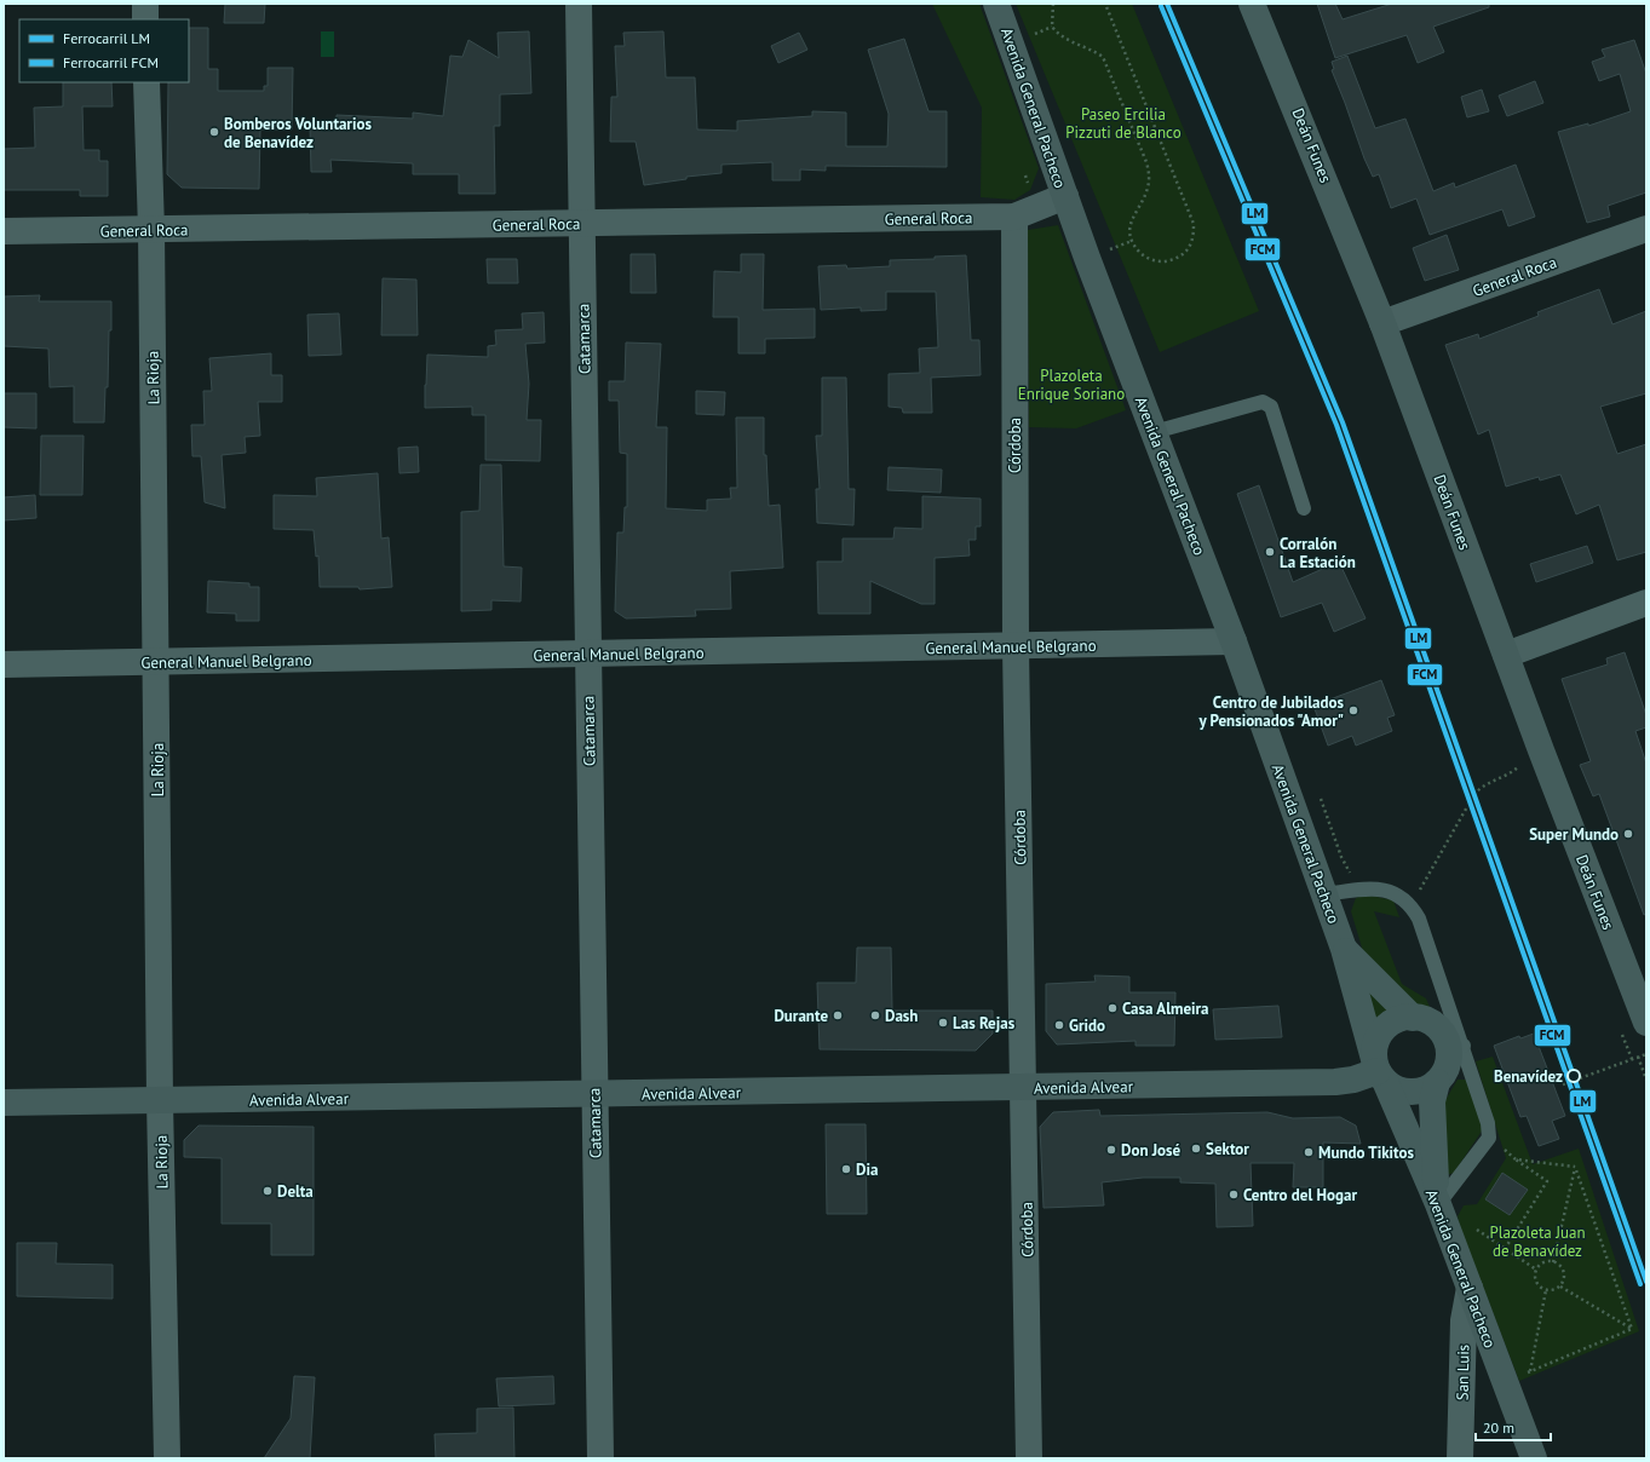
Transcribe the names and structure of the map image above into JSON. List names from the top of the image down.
{
  "streets": {
    "street": [
      "Avenida General Pacheco",
      "Deán Funes",
      "General Roca",
      "Catamarca",
      "La Rioja",
      "Córdoba",
      "General Manuel Belgrano",
      "Avenida Alvear",
      "San Luis"
    ]
  },
  "crossings": [
    ["Avenida General Pacheco", "General Roca"],
    ["Avenida General Pacheco", "General Manuel Belgrano"],
    ["Avenida General Pacheco", "Avenida Alvear"],
    ["Avenida General Pacheco", "San Luis"],
    ["Deán Funes", "General Roca"],
    ["General Roca", "Catamarca"],
    ["General Roca", "La Rioja"],
    ["General Roca", "Córdoba"],
    ["Catamarca", "General Manuel Belgrano"],
    ["Catamarca", "Avenida Alvear"],
    ["La Rioja", "General Manuel Belgrano"],
    ["La Rioja", "Avenida Alvear"],
    ["Córdoba", "General Manuel Belgrano"],
    ["Córdoba", "Avenida Alvear"]
  ],
  "parks": ["Paseo Ercilia Pizzuti de Blanco", "Plazoleta Enrique Soriano", "Plazoleta Juan de Benavídez"],
  "places": [
    "Bomberos Voluntarios de Benavídez",
    "Corralón La Estación",
    "Centro de Jubilados y Pensionados \"Amor\"",
    "Super Mundo",
    "Casa Almeira",
    "Durante",
    "Dash",
    "Las Rejas",
    "Grido",
    "Benavídez",
    "Sektor",
    "Don José",
    "Mundo Tikitos",
    "Dia",
    "Delta",
    "Centro del Hogar"
  ],
  "lines": ["rail line LM", "rail line FCM"],
  "legend": ["Ferrocarril LM", "Ferrocarril FCM"],
  "scale_bar": "20 m"
}
